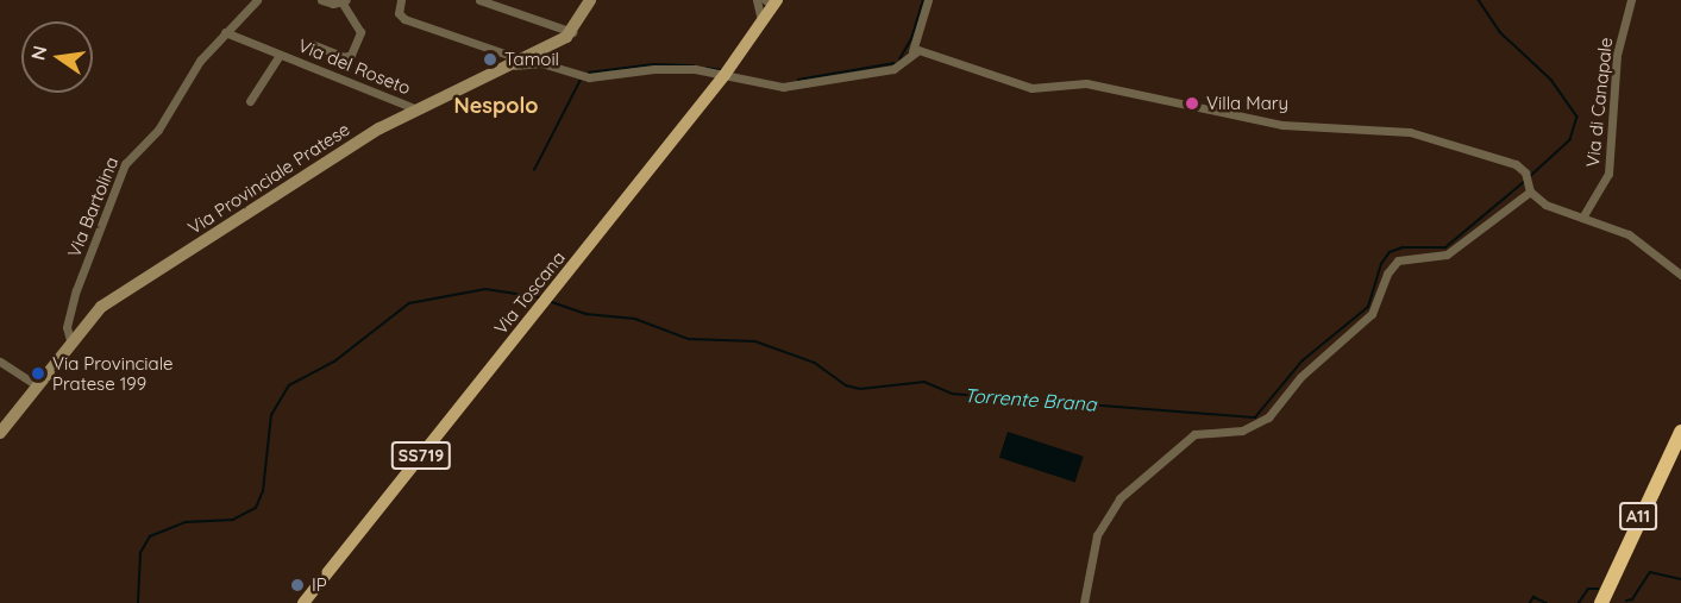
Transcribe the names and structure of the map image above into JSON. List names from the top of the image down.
{
  "streets": {
    "highway": ["A11"],
    "main road": ["Via Toscana", "SS719"],
    "street": [
      "Via del Roseto",
      "Via di Canapale",
      "Via Provinciale Pratese",
      "Via Bartolina"
    ]
  },
  "crossings": [
    ["Via del Roseto", "Via Provinciale Pratese"],
    ["Via del Roseto", "Via Bartolina"],
    ["Via Provinciale Pratese", "Via Bartolina"]
  ],
  "districts": ["Nespolo"],
  "water": ["Torrente Brana"],
  "places": [
    "Tamoil",
    "Villa Mary",
    "Via Provinciale Pratese 199",
    "IP"
  ],
  "north": "left"
}
